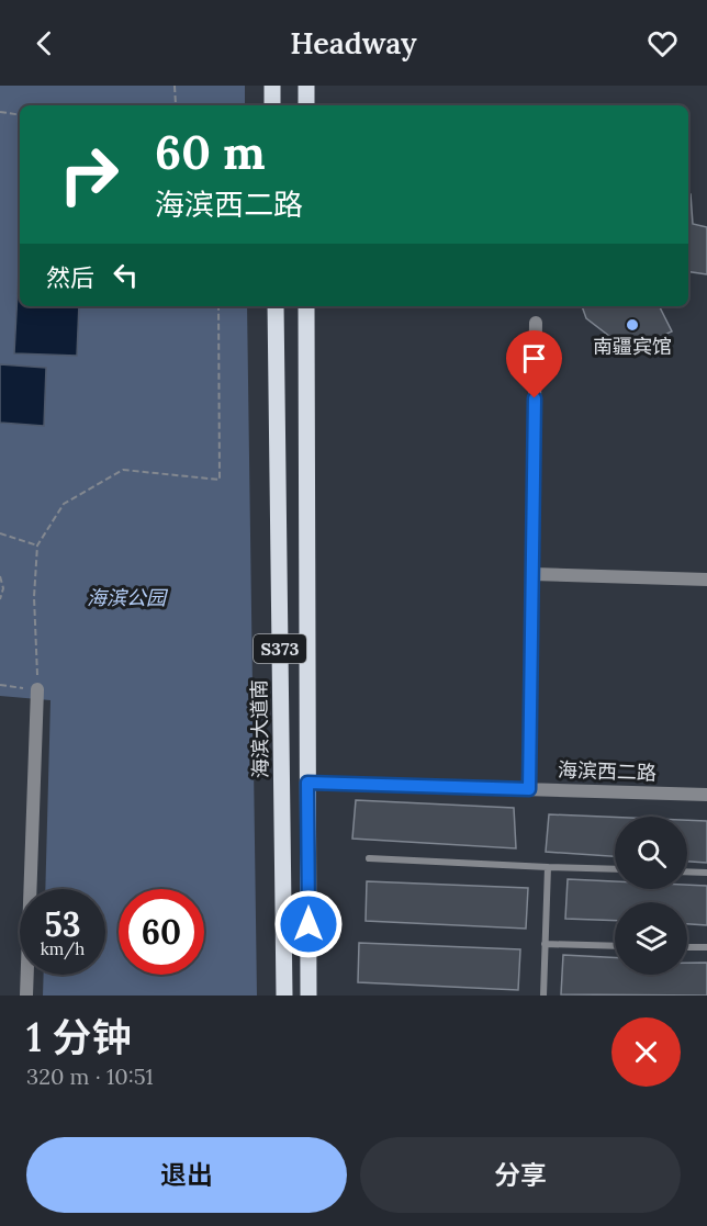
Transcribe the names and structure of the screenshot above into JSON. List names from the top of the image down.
{
  "streets": {
    "main road": ["S373", "海滨大道南"],
    "street": ["海滨西二路"]
  },
  "crossings": [
    ["S373", "海滨西二路"]
  ],
  "parks": ["海滨公园"],
  "places": ["南疆宾馆"],
  "page": {
    "header": "Headway",
    "turn": ["60 m", "海滨西二路"],
    "then": "然后",
    "speed": "53 km/h",
    "limit": "60",
    "heading": ["1 分钟", "320 m · 10:51"],
    "buttons": ["退出", "分享"]
  }
}
